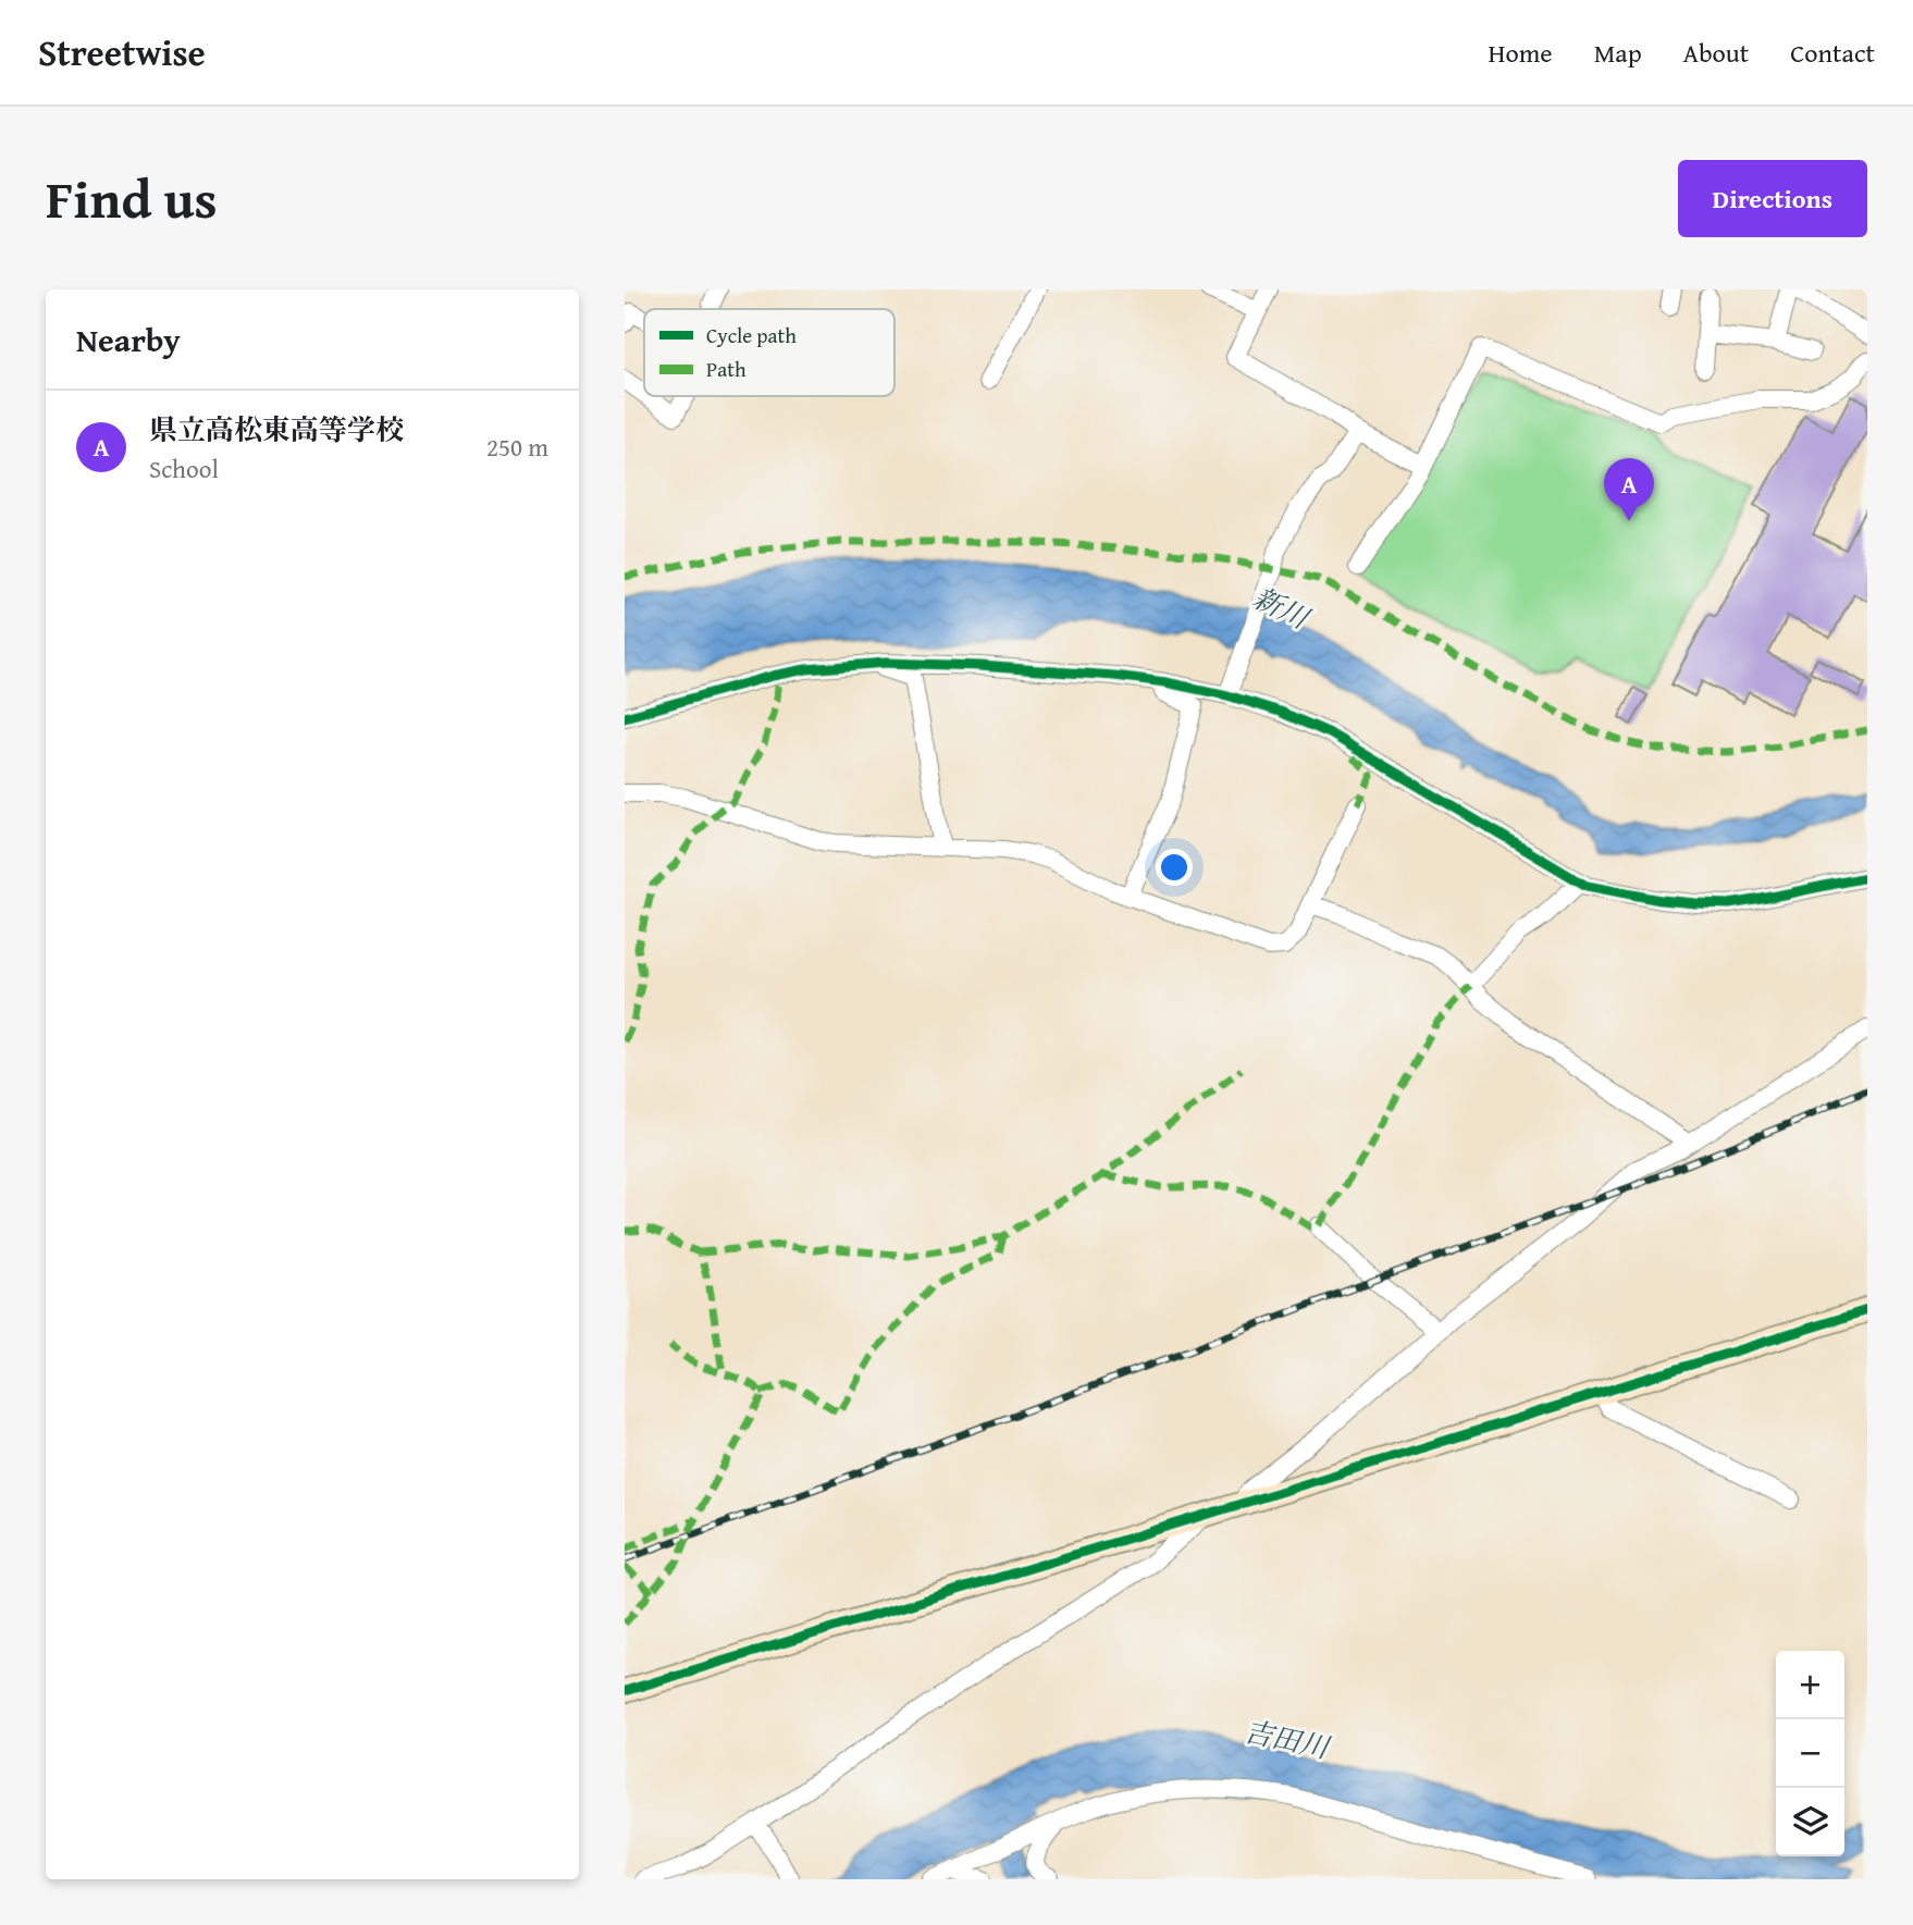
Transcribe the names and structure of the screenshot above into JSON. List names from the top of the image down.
{
  "water": ["新川", "吉田川"],
  "legend": ["Cycle path", "Path"],
  "page": {
    "header": "Streetwise",
    "nav": [
      "Home",
      "Map",
      "About",
      "Contact"
    ],
    "title": "Find us",
    "buttons": "Directions",
    "heading": "Nearby",
    "list": [
      {
        "mark": "A",
        "name": "県立高松東高等学校",
        "note": "School",
        "value": "250 m"
      }
    ],
    "pins": "A",
    "map_buttons": ["+", "−"]
  }
}
